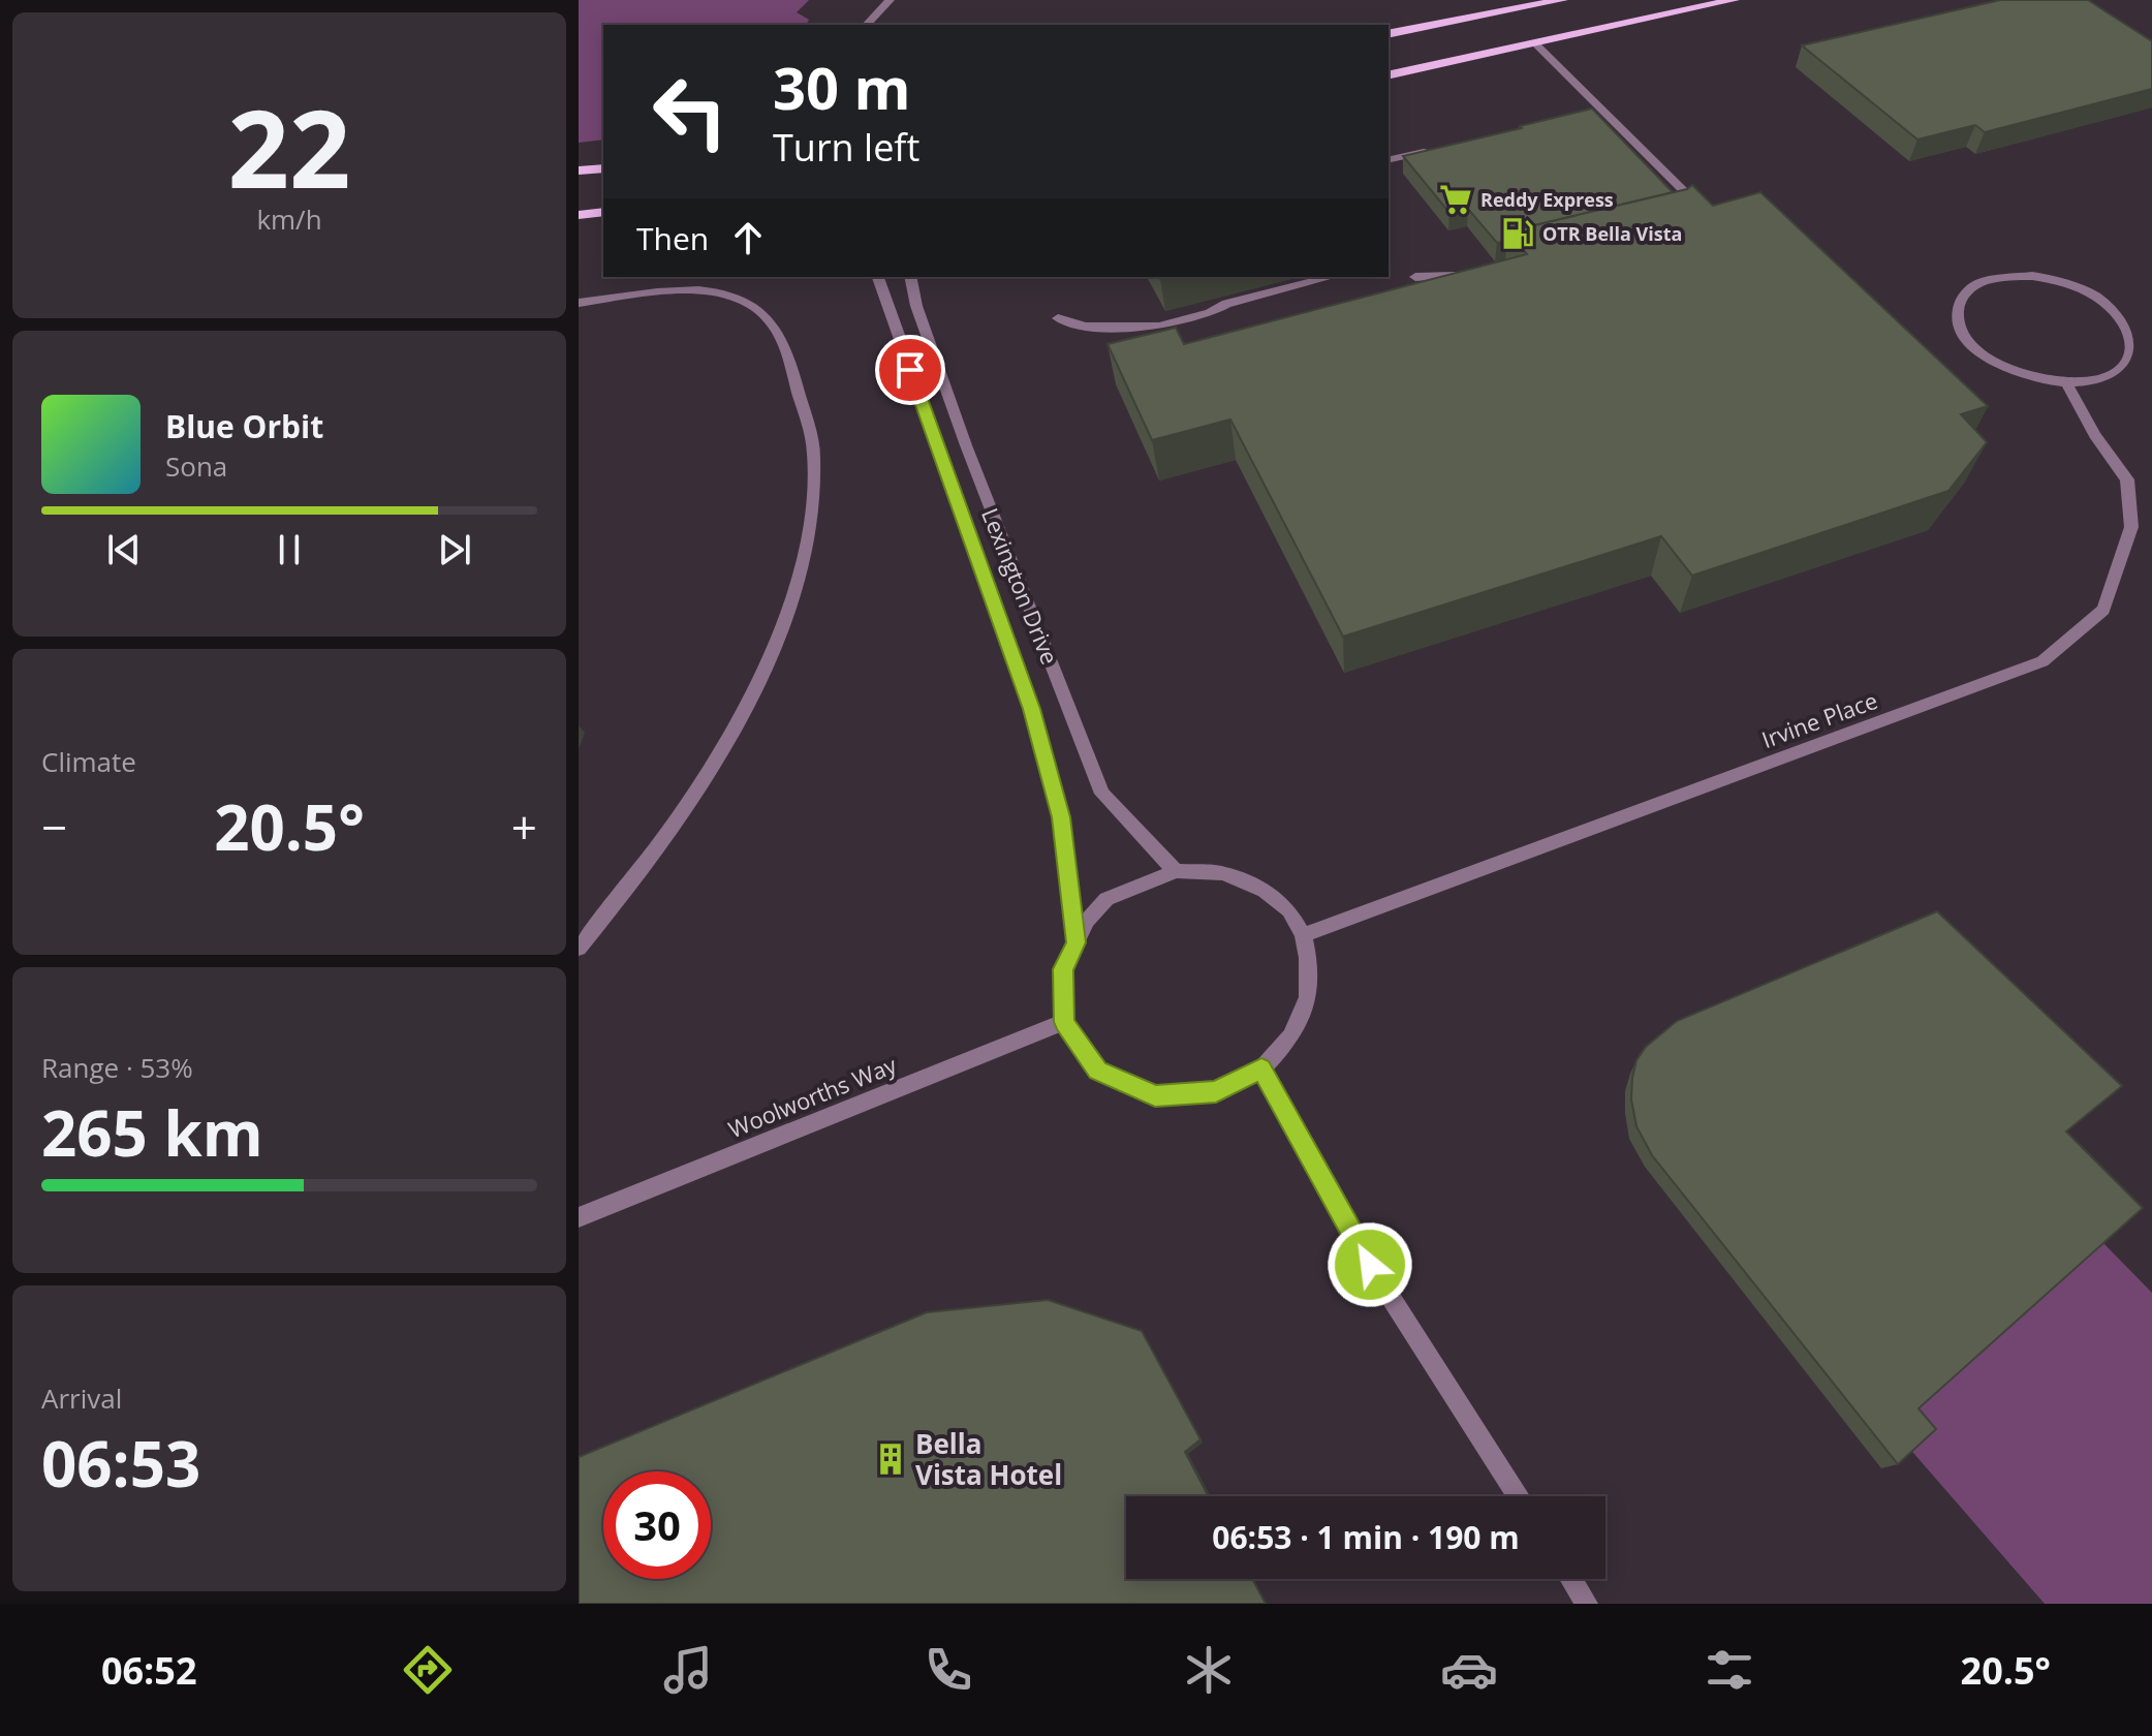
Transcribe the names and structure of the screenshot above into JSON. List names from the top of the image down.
{
  "streets": {
    "street": ["Lexington Drive", "Irvine Place", "Woolworths Way"]
  },
  "crossings": [
    ["Lexington Drive", "Irvine Place"],
    ["Lexington Drive", "Woolworths Way"],
    ["Irvine Place", "Woolworths Way"]
  ],
  "places": {
    "supermarket": ["Reddy Express"],
    "fuel station": ["OTR Bella Vista"],
    "building": ["Bella Vista Hotel"]
  },
  "page": {
    "tile": [
      ["22", "km/h"],
      "Climate",
      ["Range · 53%", "265 km"],
      ["Arrival", "06:53"]
    ],
    "turn": ["30 m", "Turn left"],
    "then": "Then",
    "song": ["Blue Orbit", "Sona"],
    "heat": ["−", "20.5°", "+"],
    "limit": "30",
    "trip": "06:53 · 1 min · 190 m",
    "tabs": ["06:52", "20.5°"]
  }
}
